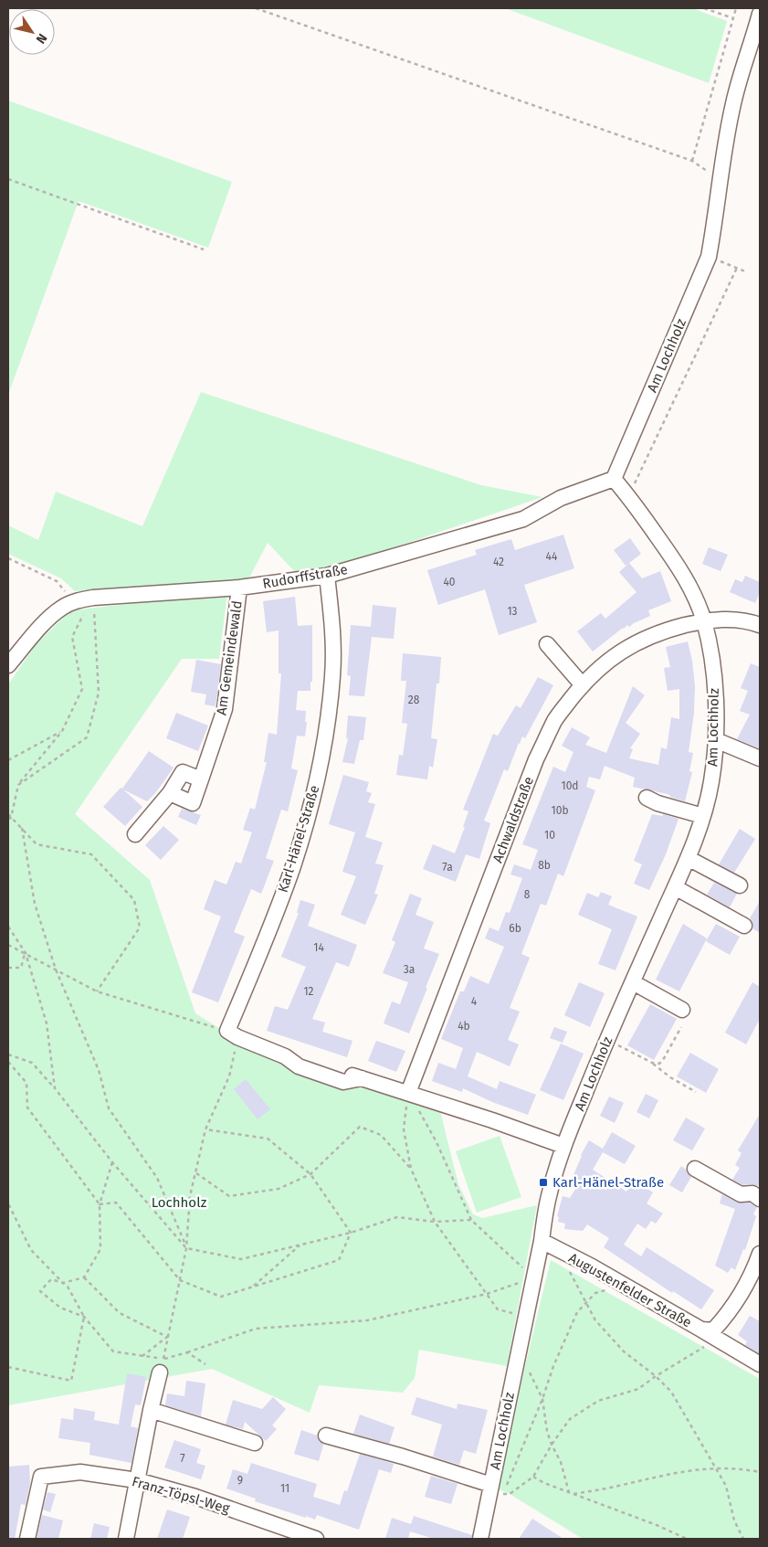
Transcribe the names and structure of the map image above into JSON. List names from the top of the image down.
{
  "streets": {
    "street": [
      "Am Lochholz",
      "Rudorffstraße",
      "Am Gemeindewald",
      "Achwaldstraße",
      "Karl-Hänel-Straße",
      "Augustenfelder Straße",
      "Franz-Töpsl-Weg"
    ]
  },
  "crossings": [
    ["Am Lochholz", "Rudorffstraße"],
    ["Am Lochholz", "Achwaldstraße"],
    ["Am Lochholz", "Augustenfelder Straße"],
    ["Rudorffstraße", "Am Gemeindewald"],
    ["Rudorffstraße", "Karl-Hänel-Straße"]
  ],
  "parks": ["Lochholz"],
  "places": {
    "transit": ["Karl-Hänel-Straße"]
  },
  "house_numbers": [
    "44",
    "42",
    "40",
    "13",
    "28",
    "10d",
    "10b",
    "10",
    "8b",
    "7a",
    "8",
    "6b",
    "14",
    "3a",
    "12",
    "4",
    "4b",
    "7",
    "9",
    "11"
  ],
  "north": "bottom right"
}
